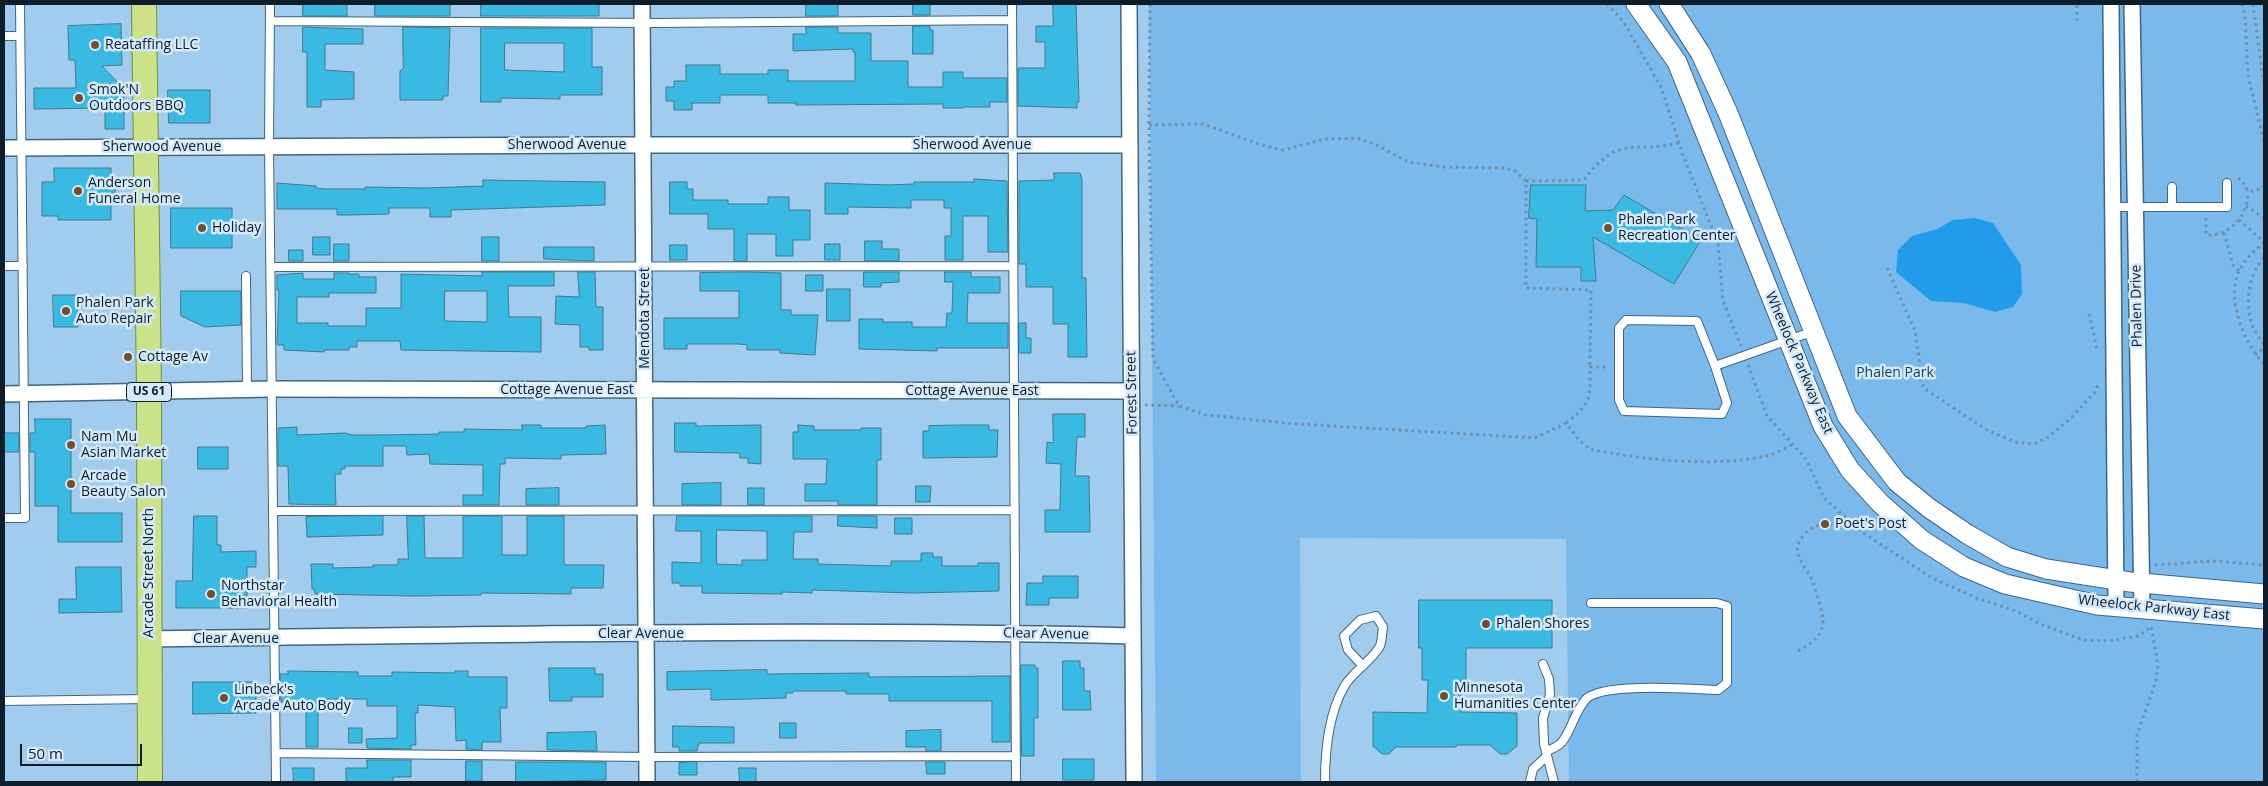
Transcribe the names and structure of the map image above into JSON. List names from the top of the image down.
{
  "streets": {
    "main road": ["US 61", "Arcade Street North"],
    "street": [
      "Sherwood Avenue",
      "Phalen Drive",
      "Mendota Street",
      "Wheelock Parkway East",
      "Cottage Avenue East",
      "Forest Street",
      "Clear Avenue"
    ]
  },
  "crossings": [
    ["Sherwood Avenue", "Mendota Street"],
    ["Sherwood Avenue", "Forest Street"],
    ["Sherwood Avenue", "Arcade Street North"],
    ["Phalen Drive", "Wheelock Parkway East"],
    ["Mendota Street", "Cottage Avenue East"],
    ["Mendota Street", "Clear Avenue"],
    ["Cottage Avenue East", "Forest Street"],
    ["Cottage Avenue East", "Arcade Street North"],
    ["Forest Street", "Clear Avenue"],
    ["Arcade Street North", "Clear Avenue"]
  ],
  "parks": ["Phalen Park"],
  "places": [
    "Reataffing LLC",
    "Smok'N Outdoors BBQ",
    "Anderson Funeral Home",
    "Holiday",
    "Phalen Park Recreation Center",
    "Phalen Park Auto Repair",
    "Cottage Av",
    "Nam Mu Asian Market",
    "Arcade Beauty Salon",
    "Poet's Post",
    "Northstar Behavioral Health",
    "Phalen Shores",
    "Minnesota Humanities Center",
    "Linbeck's Arcade Auto Body"
  ],
  "scale_bar": "50 m"
}
